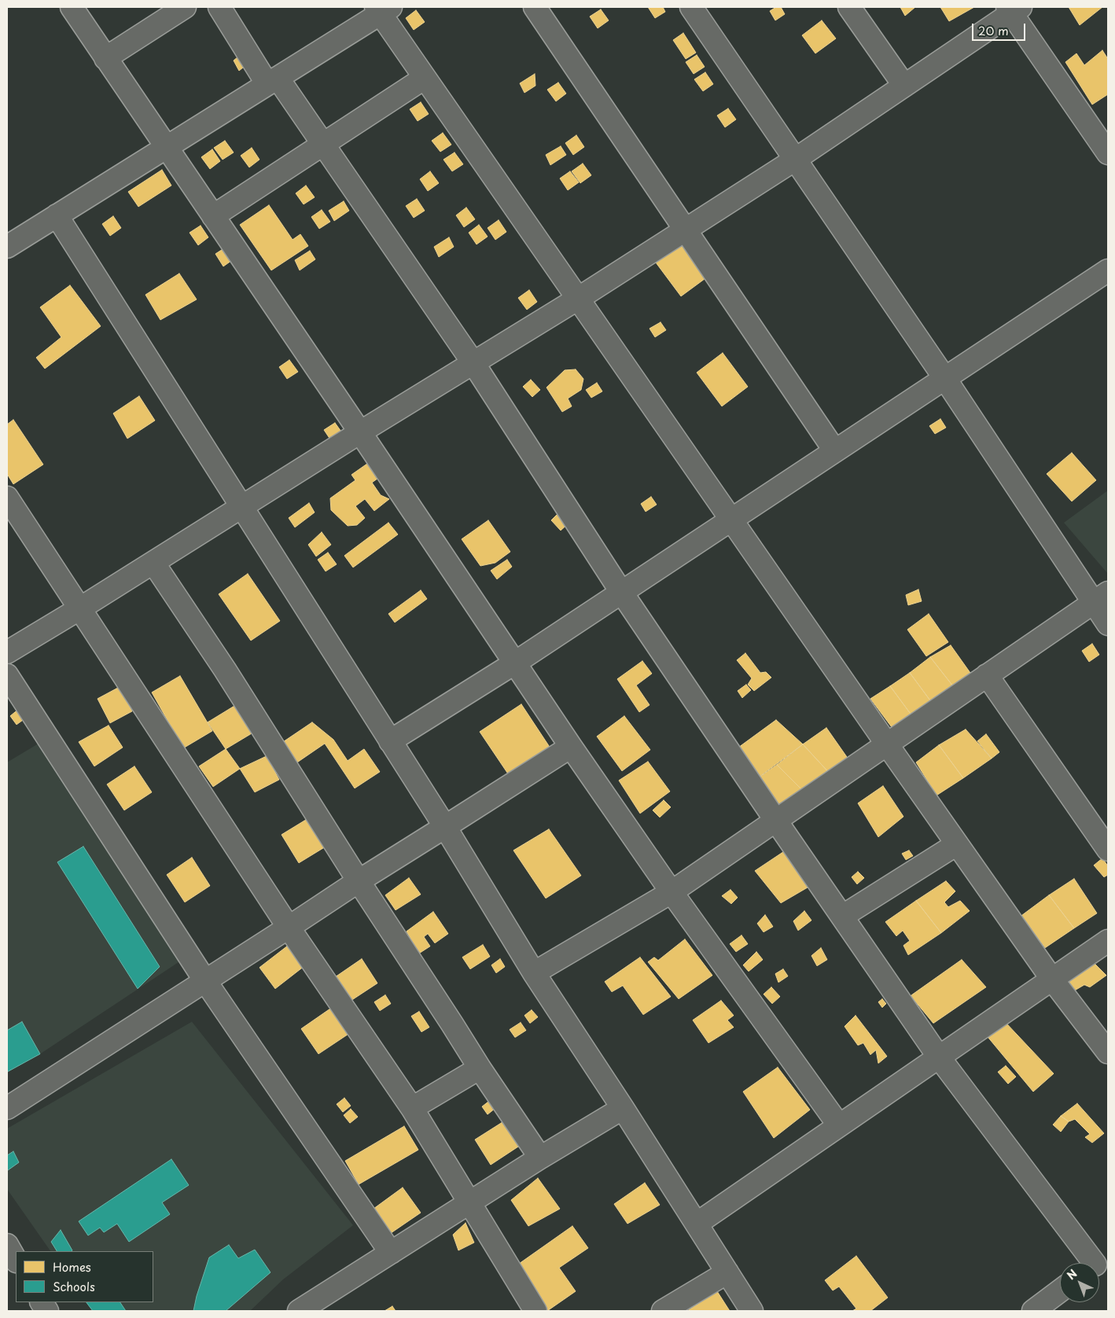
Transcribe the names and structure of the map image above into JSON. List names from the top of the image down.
{
  "legend": ["Homes", "Schools"],
  "scale_bar": "20 m",
  "north": "top left"
}
